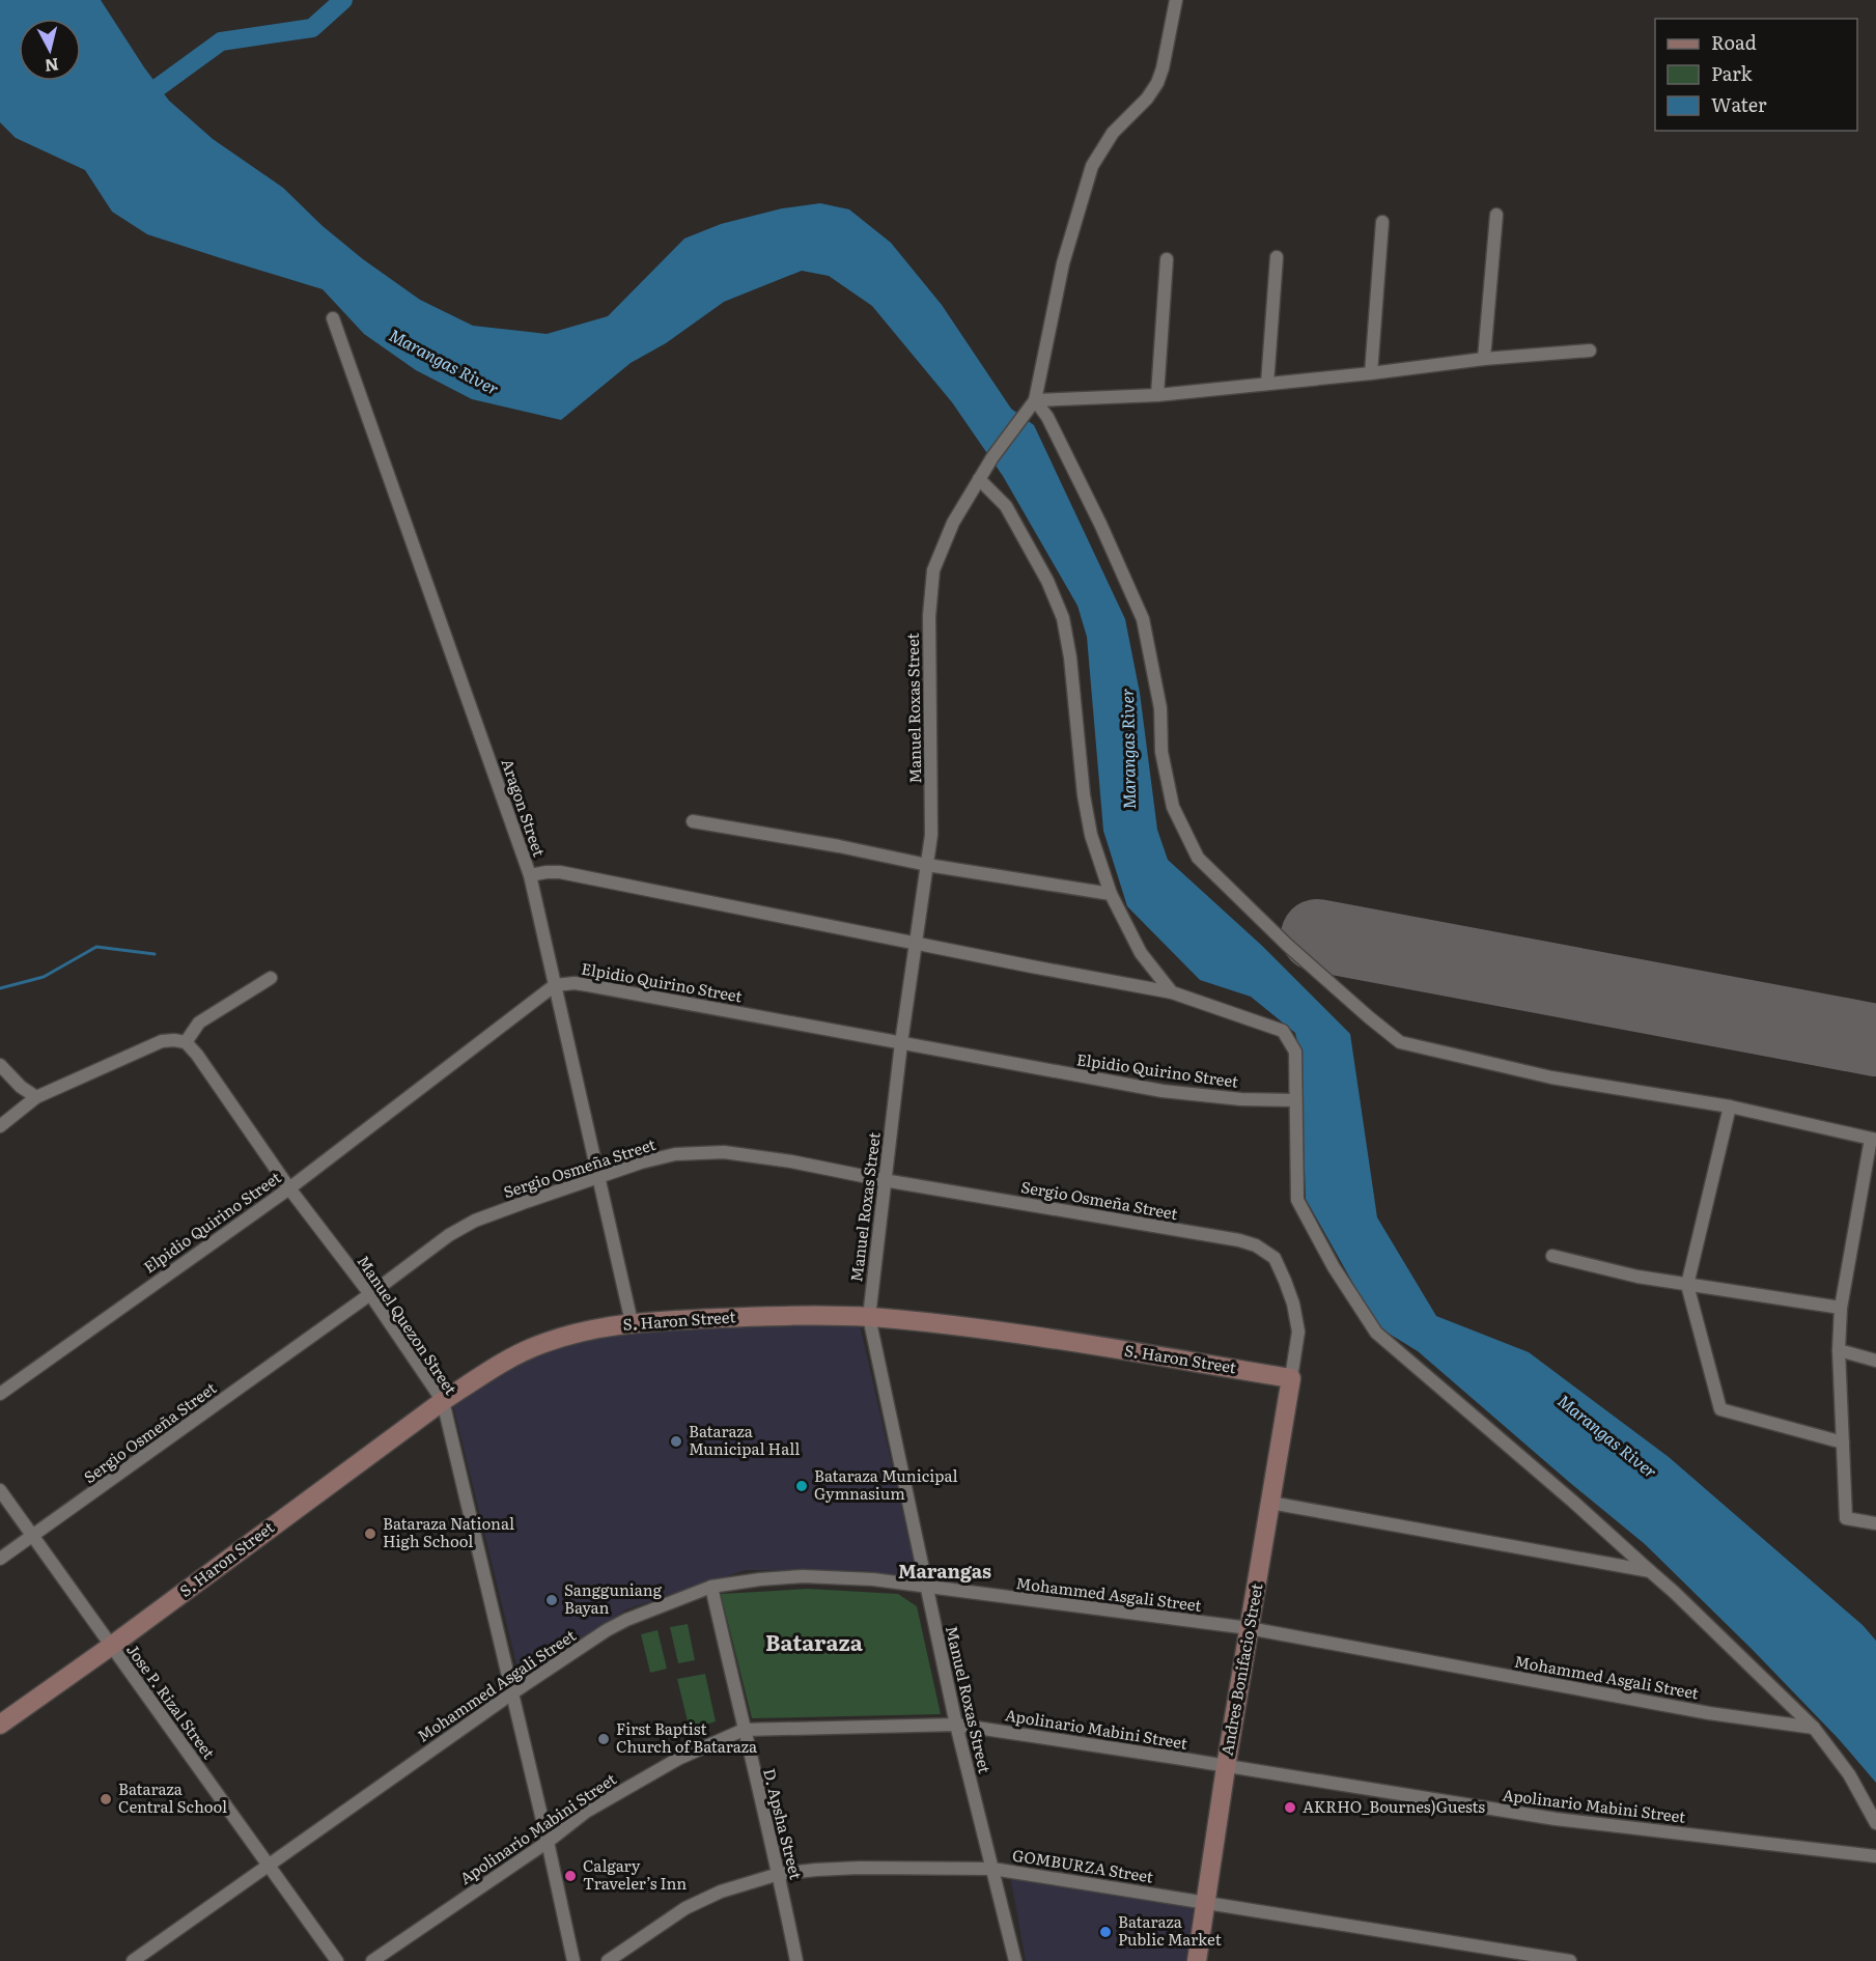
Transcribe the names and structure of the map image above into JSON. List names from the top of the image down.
{
  "streets": {
    "street": [
      "Manuel Roxas Street",
      "Aragon Street",
      "Elpidio Quirino Street",
      "Sergio Osmeña Street",
      "S. Haron Street",
      "Manuel Quezon Street",
      "Mohammed Asgali Street",
      "Andres Bonifacio Street",
      "Jose P. Rizal Street",
      "Apolinario Mabini Street",
      "D. Apsha Street",
      "GOMBURZA Street"
    ]
  },
  "crossings": [
    ["Manuel Roxas Street", "Elpidio Quirino Street"],
    ["Manuel Roxas Street", "Sergio Osmeña Street"],
    ["Manuel Roxas Street", "S. Haron Street"],
    ["Manuel Roxas Street", "Mohammed Asgali Street"],
    ["Manuel Roxas Street", "Apolinario Mabini Street"],
    ["Manuel Roxas Street", "GOMBURZA Street"],
    ["Aragon Street", "Elpidio Quirino Street"],
    ["Aragon Street", "Sergio Osmeña Street"],
    ["Aragon Street", "S. Haron Street"],
    ["Elpidio Quirino Street", "Manuel Quezon Street"],
    ["Sergio Osmeña Street", "S. Haron Street"],
    ["Sergio Osmeña Street", "Manuel Quezon Street"],
    ["Sergio Osmeña Street", "Andres Bonifacio Street"],
    ["Sergio Osmeña Street", "Jose P. Rizal Street"],
    ["S. Haron Street", "Manuel Quezon Street"],
    ["S. Haron Street", "Andres Bonifacio Street"],
    ["S. Haron Street", "Jose P. Rizal Street"],
    ["Manuel Quezon Street", "Mohammed Asgali Street"],
    ["Manuel Quezon Street", "Apolinario Mabini Street"],
    ["Mohammed Asgali Street", "Andres Bonifacio Street"],
    ["Mohammed Asgali Street", "Jose P. Rizal Street"],
    ["Mohammed Asgali Street", "D. Apsha Street"],
    ["Andres Bonifacio Street", "Apolinario Mabini Street"],
    ["Andres Bonifacio Street", "GOMBURZA Street"],
    ["Apolinario Mabini Street", "D. Apsha Street"],
    ["D. Apsha Street", "GOMBURZA Street"]
  ],
  "districts": ["Marangas", "Bataraza"],
  "water": ["Marangas River"],
  "places": [
    "Bataraza Municipal Hall",
    "Bataraza Municipal Gymnasium",
    "Bataraza National High School",
    "Sangguniang Bayan",
    "First Baptist Church of Bataraza",
    "Bataraza Central School",
    "AKRHO_Bournes)Guests",
    "Calgary Traveler’s Inn",
    "Bataraza Public Market"
  ],
  "legend": ["Road", "Park", "Water"],
  "north": "bottom"
}
